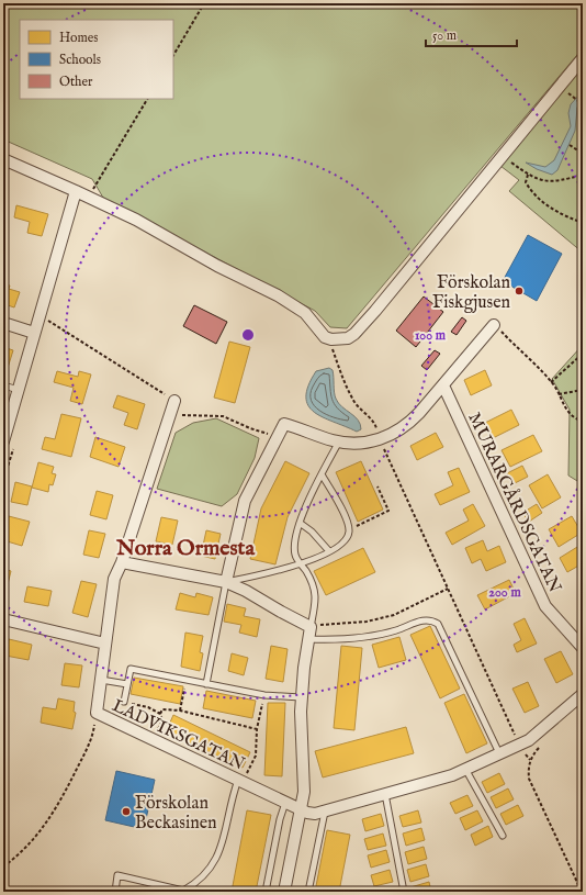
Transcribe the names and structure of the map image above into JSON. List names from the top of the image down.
{
  "streets": {
    "street": ["MURARGÅRDSGATAN", "LADVIKSGATAN"]
  },
  "districts": ["Norra Ormesta"],
  "places": ["Förskolan Fiskgjusen", "Förskolan Beckasinen"],
  "legend": ["Homes", "Schools", "Other"],
  "scale_bar": "50 m",
  "rings": ["100 m", "200 m"]
}
